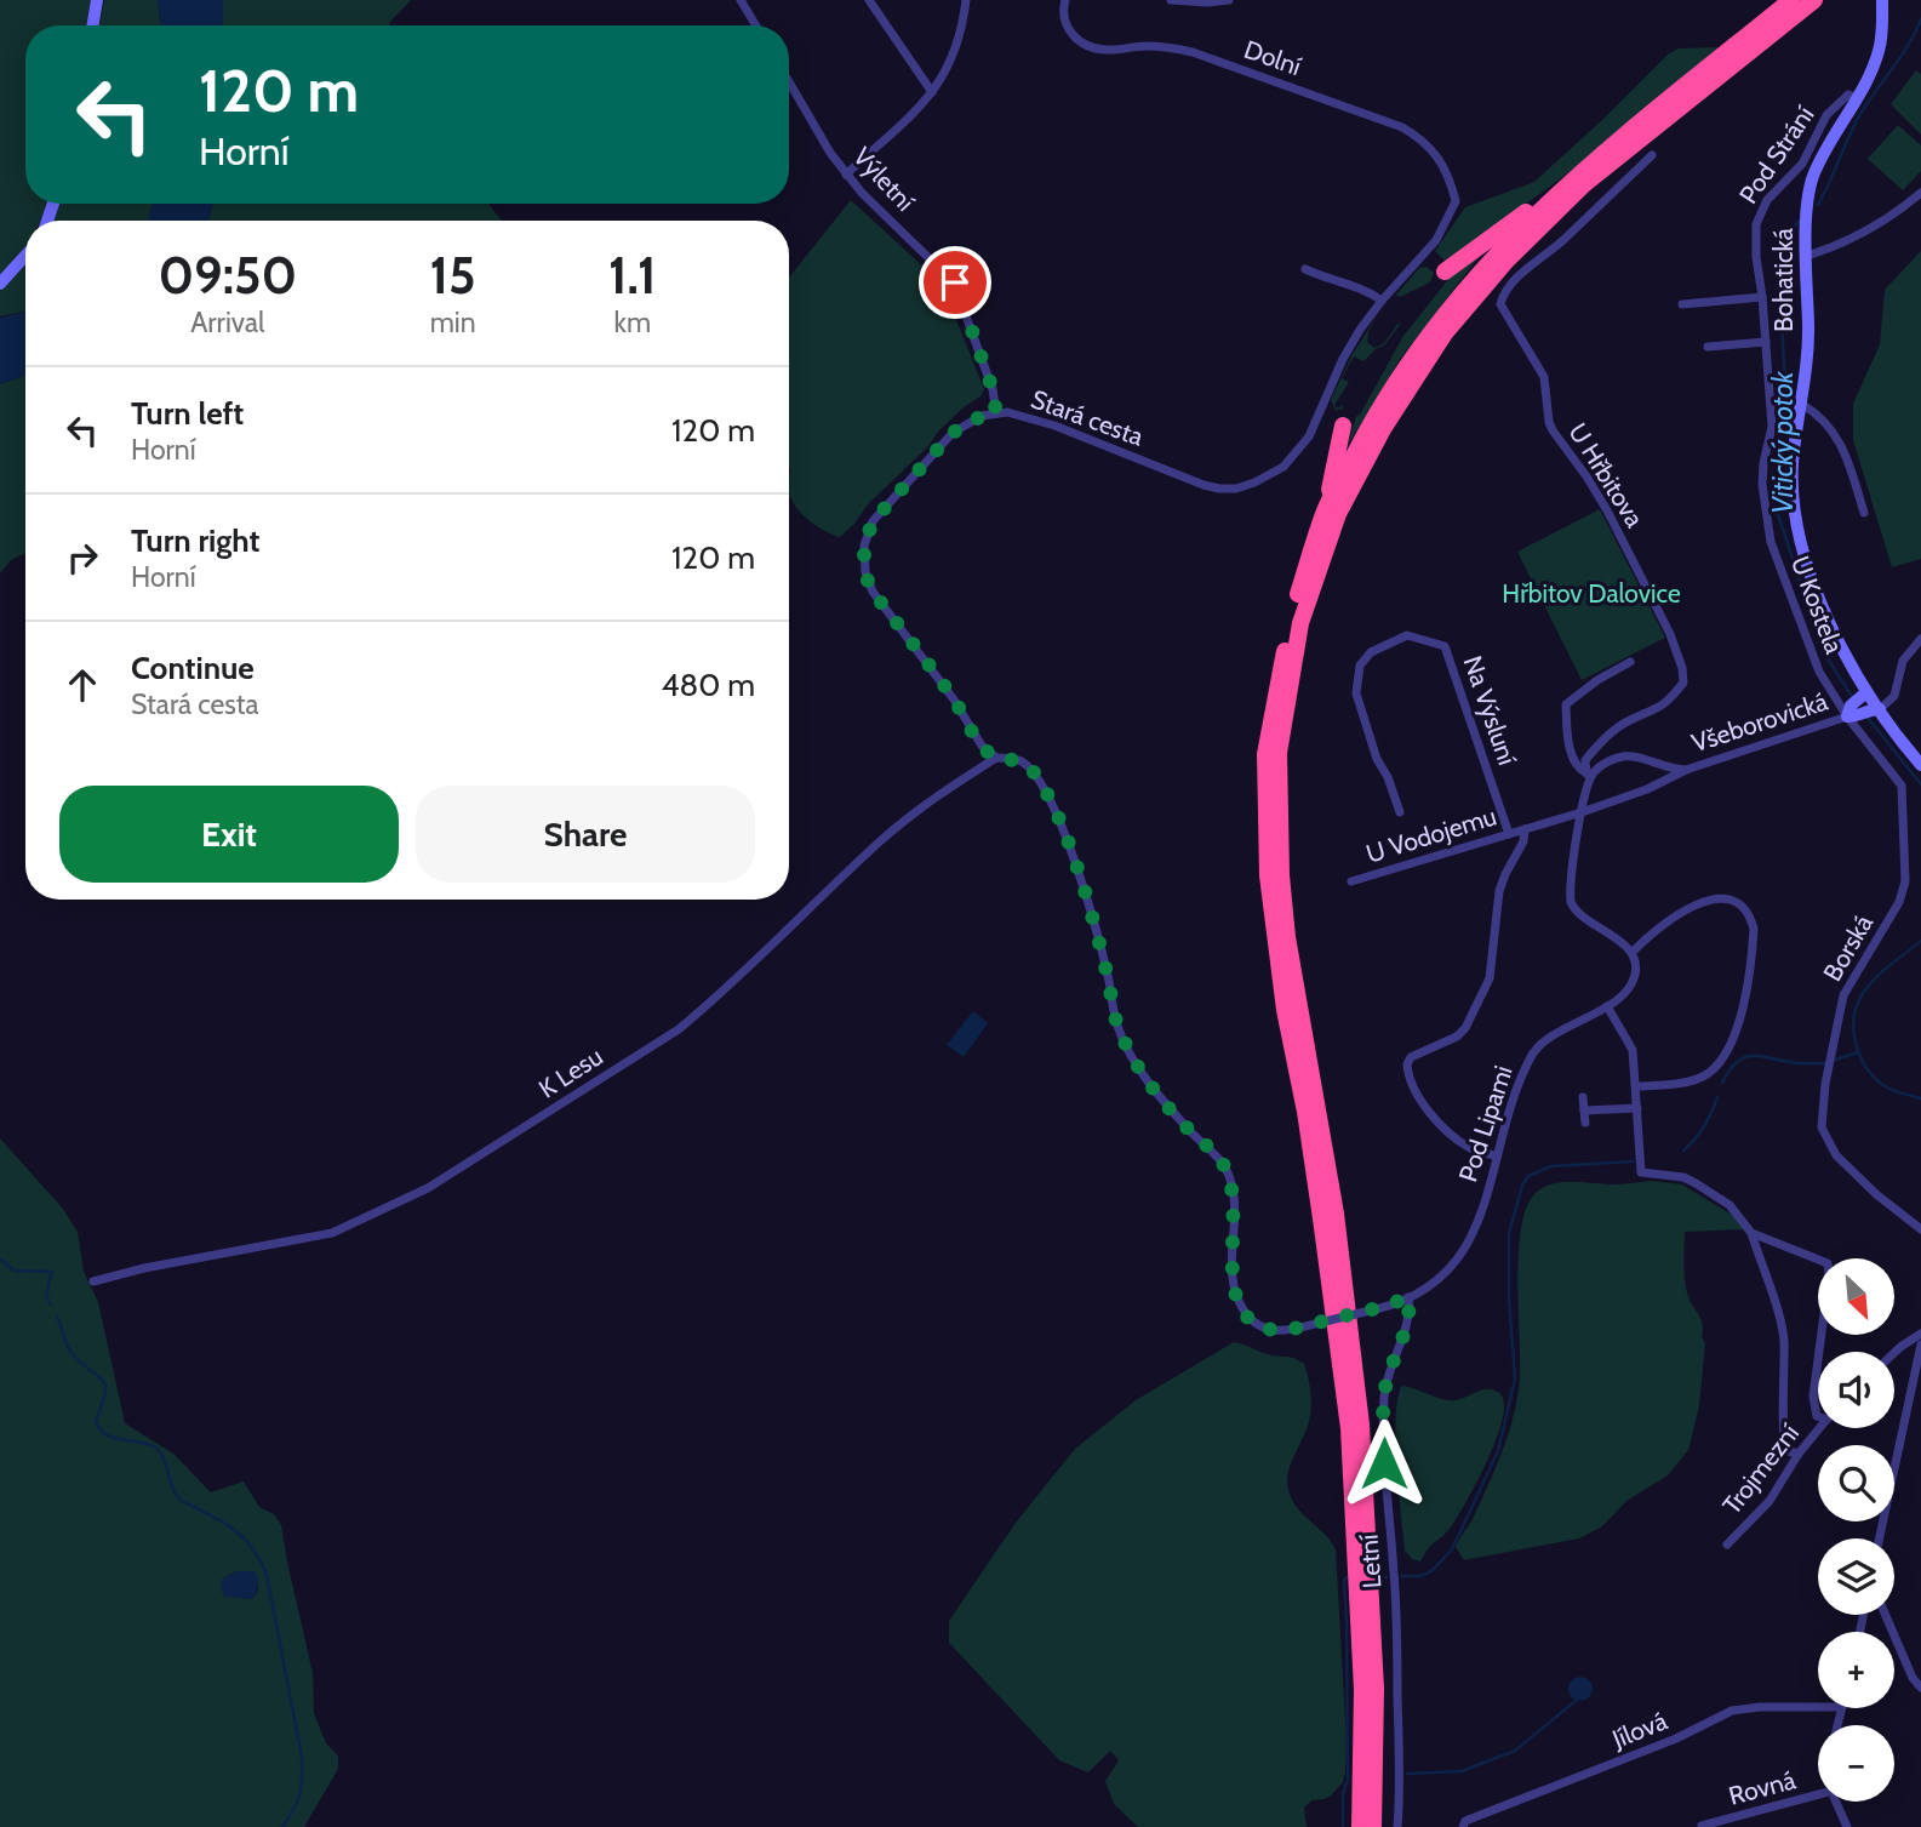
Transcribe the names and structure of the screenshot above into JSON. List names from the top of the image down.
{
  "streets": {
    "street": [
      "Dolní",
      "Pod Strání",
      "Výletní",
      "Bohatická",
      "Stará cesta",
      "U Hřbitova",
      "U Kostela",
      "Na Výsluní",
      "Všeborovická",
      "U Vodojemu",
      "Borská",
      "K Lesu",
      "Pod Lipami",
      "Trojmezní",
      "Letní",
      "Jílová",
      "Rovná"
    ]
  },
  "crossings": [
    ["Dolní", "Stará cesta"],
    ["Pod Strání", "Bohatická"],
    ["Pod Strání", "U Kostela"],
    ["Výletní", "Stará cesta"],
    ["Bohatická", "U Kostela"],
    ["Bohatická", "Všeborovická"],
    ["Bohatická", "Borská"],
    ["Stará cesta", "K Lesu"],
    ["Stará cesta", "Pod Lipami"],
    ["U Hřbitova", "Všeborovická"],
    ["U Kostela", "Všeborovická"],
    ["U Kostela", "Borská"],
    ["Na Výsluní", "U Vodojemu"],
    ["Všeborovická", "U Vodojemu"],
    ["Všeborovická", "Borská"],
    ["K Lesu", "Pod Lipami"],
    ["Pod Lipami", "Letní"]
  ],
  "water": ["Vitický potok"],
  "parks": ["Hřbitov Dalovice"],
  "north": "bottom right",
  "page": {
    "turn": ["120 m", "Horní"],
    "eta": [
      "09:50",
      "Arrival",
      "15",
      "min",
      "1.1",
      "km"
    ],
    "list": [
      {
        "name": "Turn left",
        "note": "Horní",
        "value": "120 m"
      },
      {
        "name": "Turn right",
        "note": "Horní",
        "value": "120 m"
      },
      {
        "name": "Continue",
        "note": "Stará cesta",
        "value": "480 m"
      }
    ],
    "buttons": ["Exit", "Share"],
    "map_buttons": ["+", "−"]
  }
}
